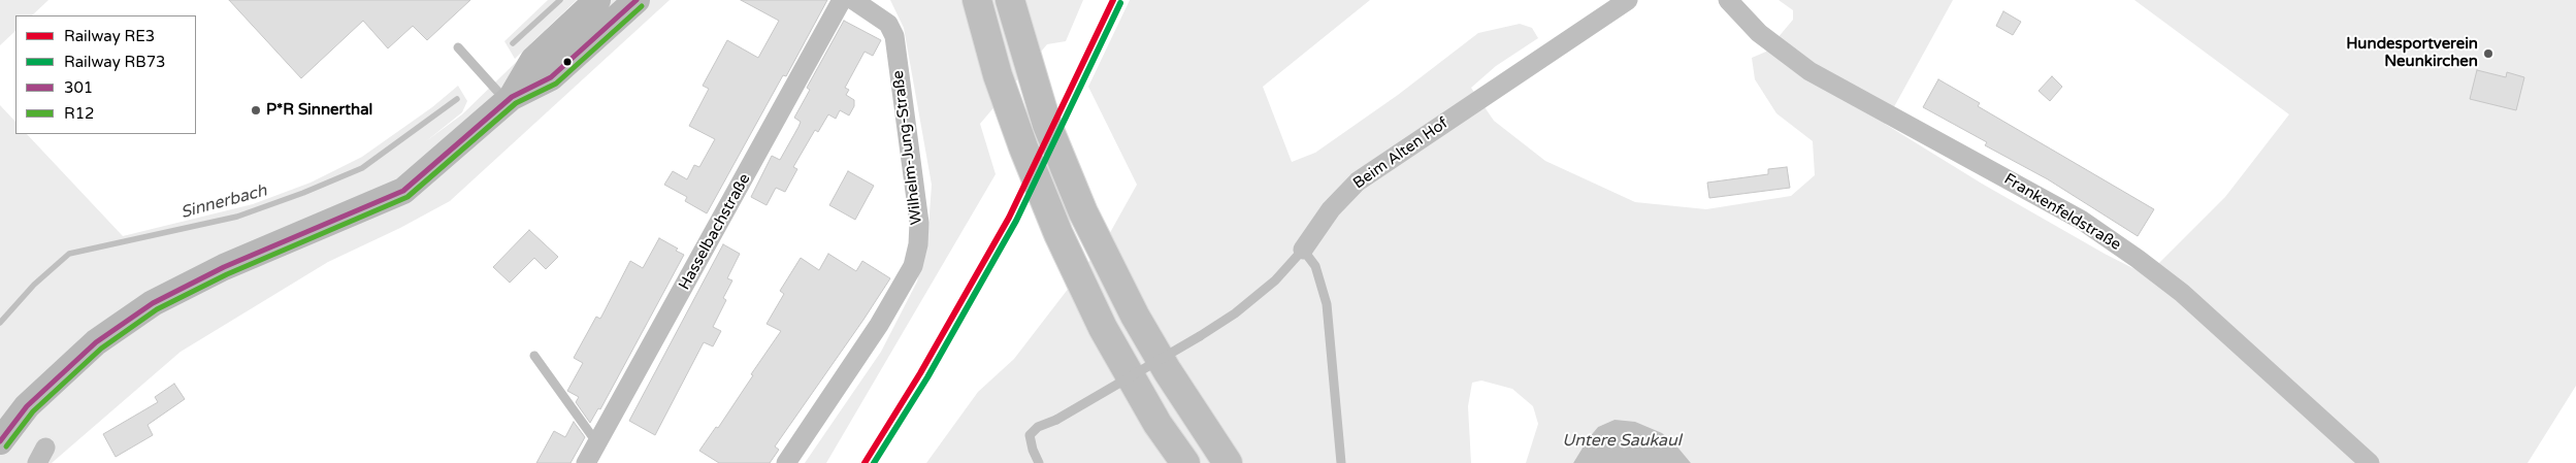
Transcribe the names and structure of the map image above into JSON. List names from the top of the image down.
{
  "streets": {
    "street": [
      "Wilhelm-Jung-Straße",
      "Beim Alten Hof",
      "Frankenfeldstraße",
      "Hasselbachstraße"
    ]
  },
  "water": ["Sinnerbach", "Untere Saukaul"],
  "places": ["Hundesportverein Neunkirchen", "P*R Sinnerthal"],
  "lines": [
    "rail line RE3",
    "transit line 301",
    "rail line RB73",
    "transit line R12"
  ],
  "legend": [
    "Railway RE3",
    "Railway RB73",
    "301",
    "R12"
  ]
}
